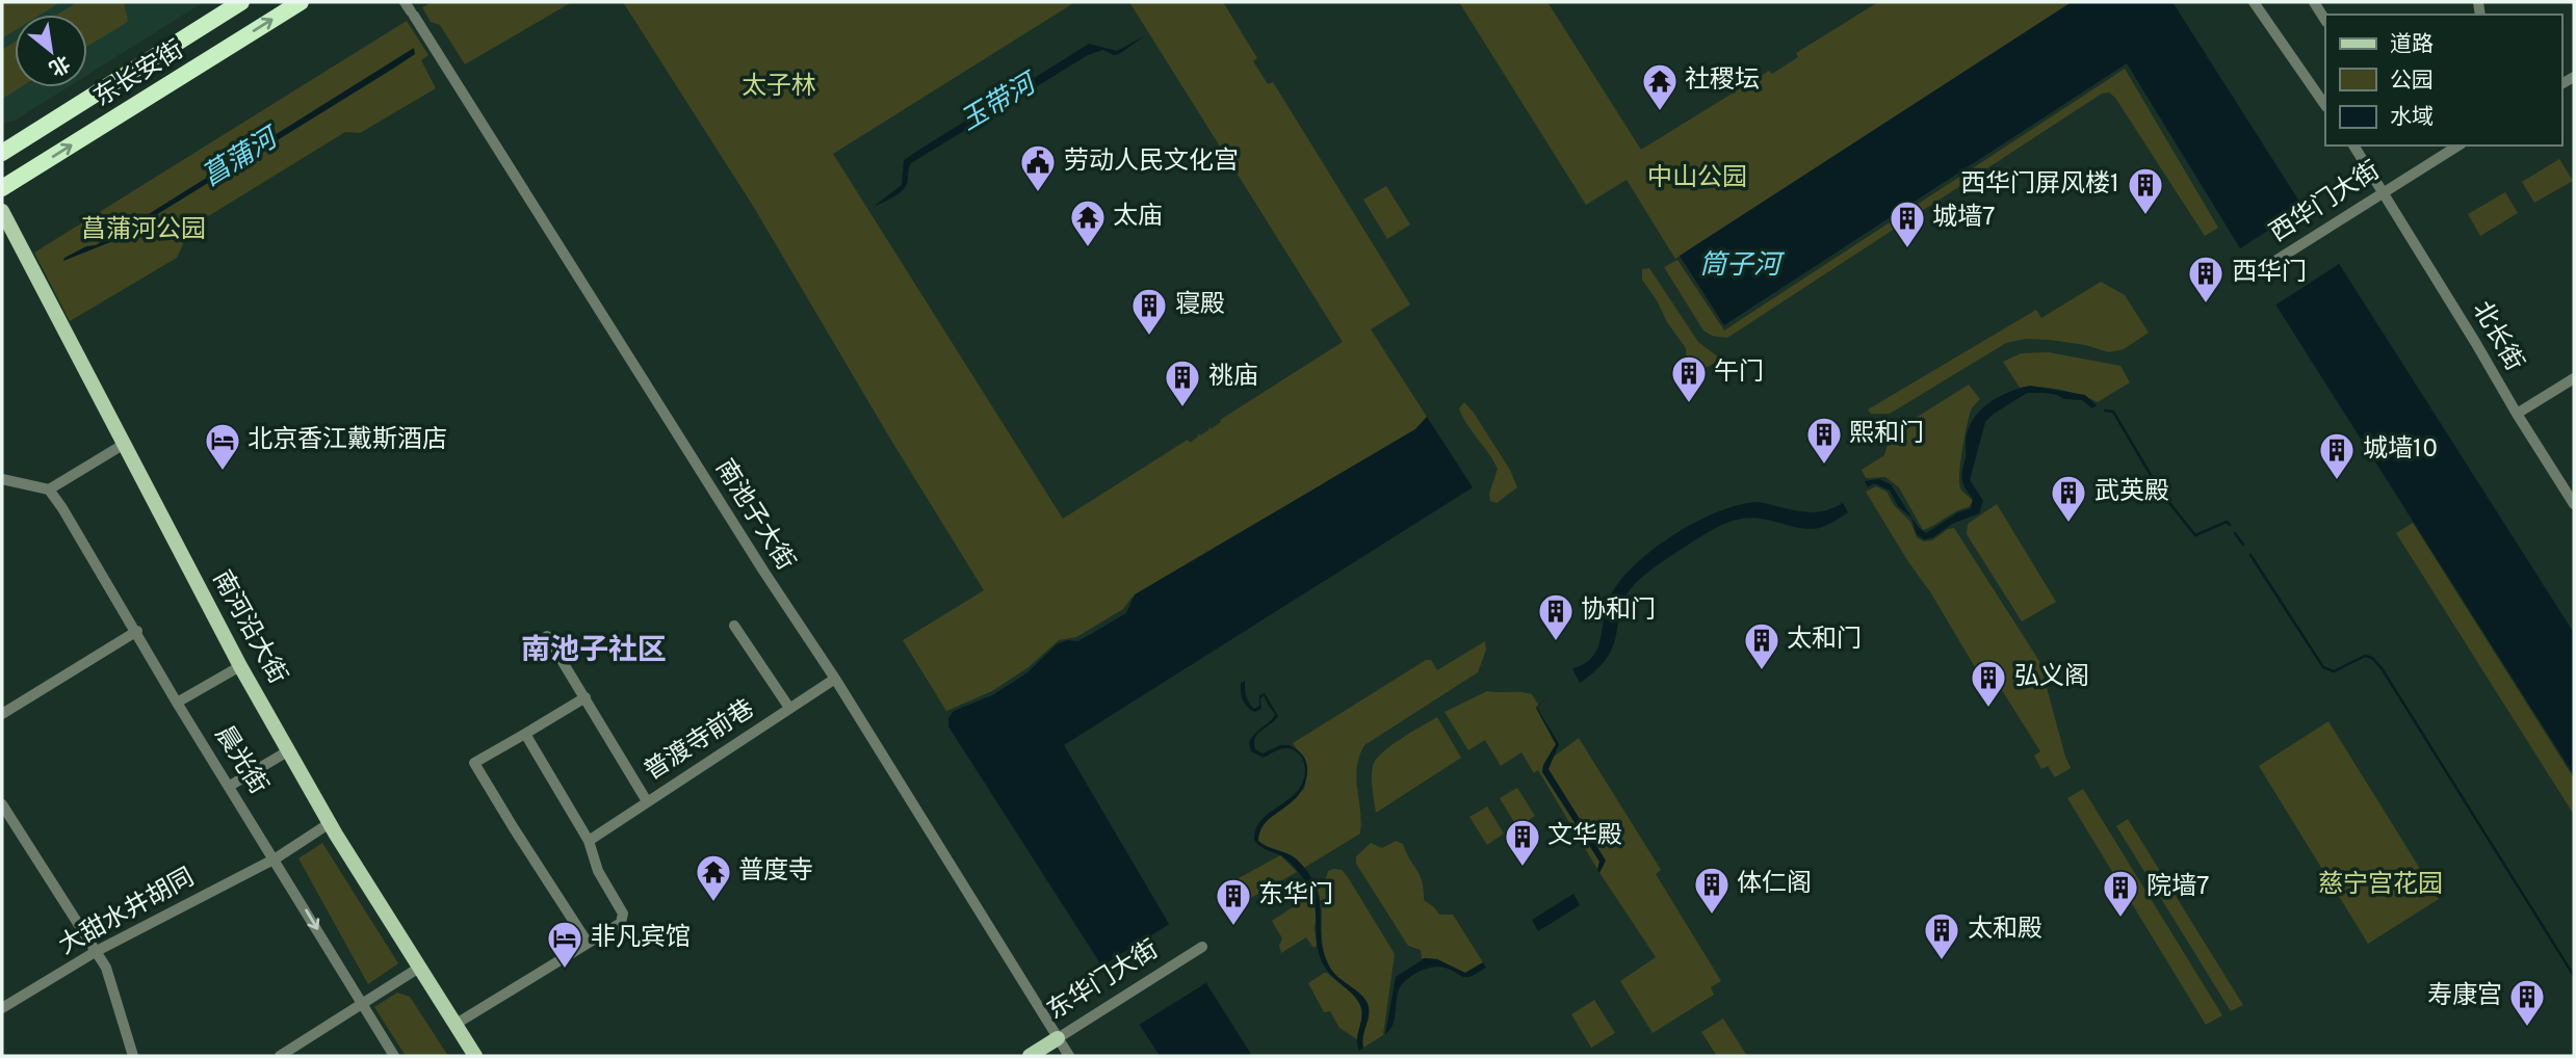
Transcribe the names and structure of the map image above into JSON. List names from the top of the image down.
{
  "streets": {
    "highway": ["东长安街"],
    "main road": ["南河沿大街", "东华门大街"],
    "street": [
      "西华门大街",
      "北长街",
      "南池子大街",
      "普渡寺前巷",
      "晨光街",
      "大甜水井胡同"
    ]
  },
  "crossings": [
    ["西华门大街", "北长街"],
    ["南池子大街", "普渡寺前巷"],
    ["南池子大街", "东华门大街"],
    ["南河沿大街", "大甜水井胡同"],
    ["晨光街", "大甜水井胡同"]
  ],
  "districts": ["南池子社区"],
  "water": ["玉带河", "菖蒲河", "筒子河"],
  "parks": [
    "太子林",
    "中山公园",
    "菖蒲河公园",
    "慈宁宫花园"
  ],
  "places": {
    "temple": ["社稷坛", "太庙", "普度寺"],
    "public building": ["劳动人民文化宫"],
    "building": [
      "西华门屏风楼1",
      "城墙7",
      "西华门",
      "寝殿",
      "午门",
      "祧庙",
      "熙和门",
      "城墙10",
      "武英殿",
      "协和门",
      "太和门",
      "弘义阁",
      "文华殿",
      "体仁阁",
      "院墙7",
      "东华门",
      "太和殿",
      "寿康宫"
    ],
    "hotel": ["北京香江戴斯酒店", "非凡宾馆"]
  },
  "legend": ["道路", "公园", "水域"],
  "north": "bottom right"
}
